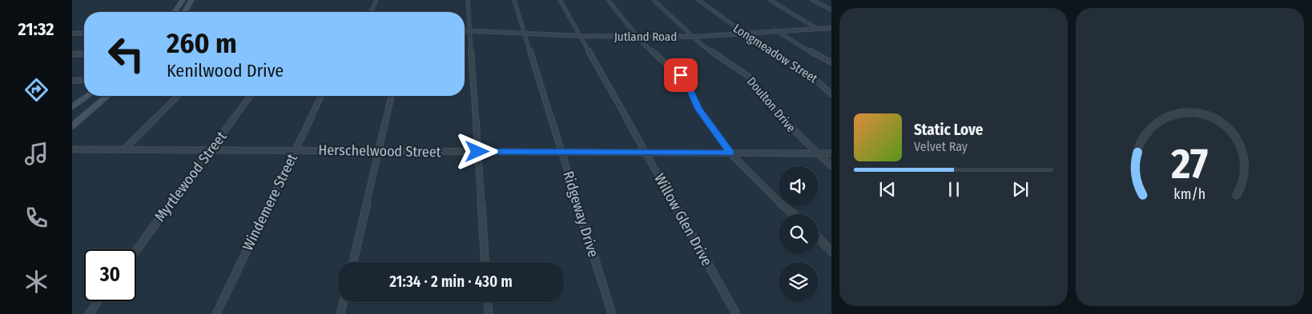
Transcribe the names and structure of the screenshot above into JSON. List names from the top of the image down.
{
  "streets": {
    "street": [
      "Jutland Road",
      "Longmeadow Street",
      "Doulton Drive",
      "Herschelwood Street",
      "Myrtlewood Street",
      "Windemere Street",
      "Ridgeway Drive",
      "Willow Glen Drive"
    ]
  },
  "crossings": [
    ["Jutland Road", "Longmeadow Street"],
    ["Jutland Road", "Doulton Drive"],
    ["Jutland Road", "Ridgeway Drive"],
    ["Jutland Road", "Willow Glen Drive"],
    ["Doulton Drive", "Herschelwood Street"],
    ["Herschelwood Street", "Myrtlewood Street"],
    ["Herschelwood Street", "Windemere Street"],
    ["Herschelwood Street", "Ridgeway Drive"],
    ["Herschelwood Street", "Willow Glen Drive"]
  ],
  "page": {
    "tabs": "21:32",
    "turn": ["260 m", "Kenilwood Drive"],
    "song": ["Static Love", "Velvet Ray"],
    "limit": "30",
    "trip": "21:34 · 2 min · 430 m",
    "gauge": ["27", "km/h"]
  }
}
